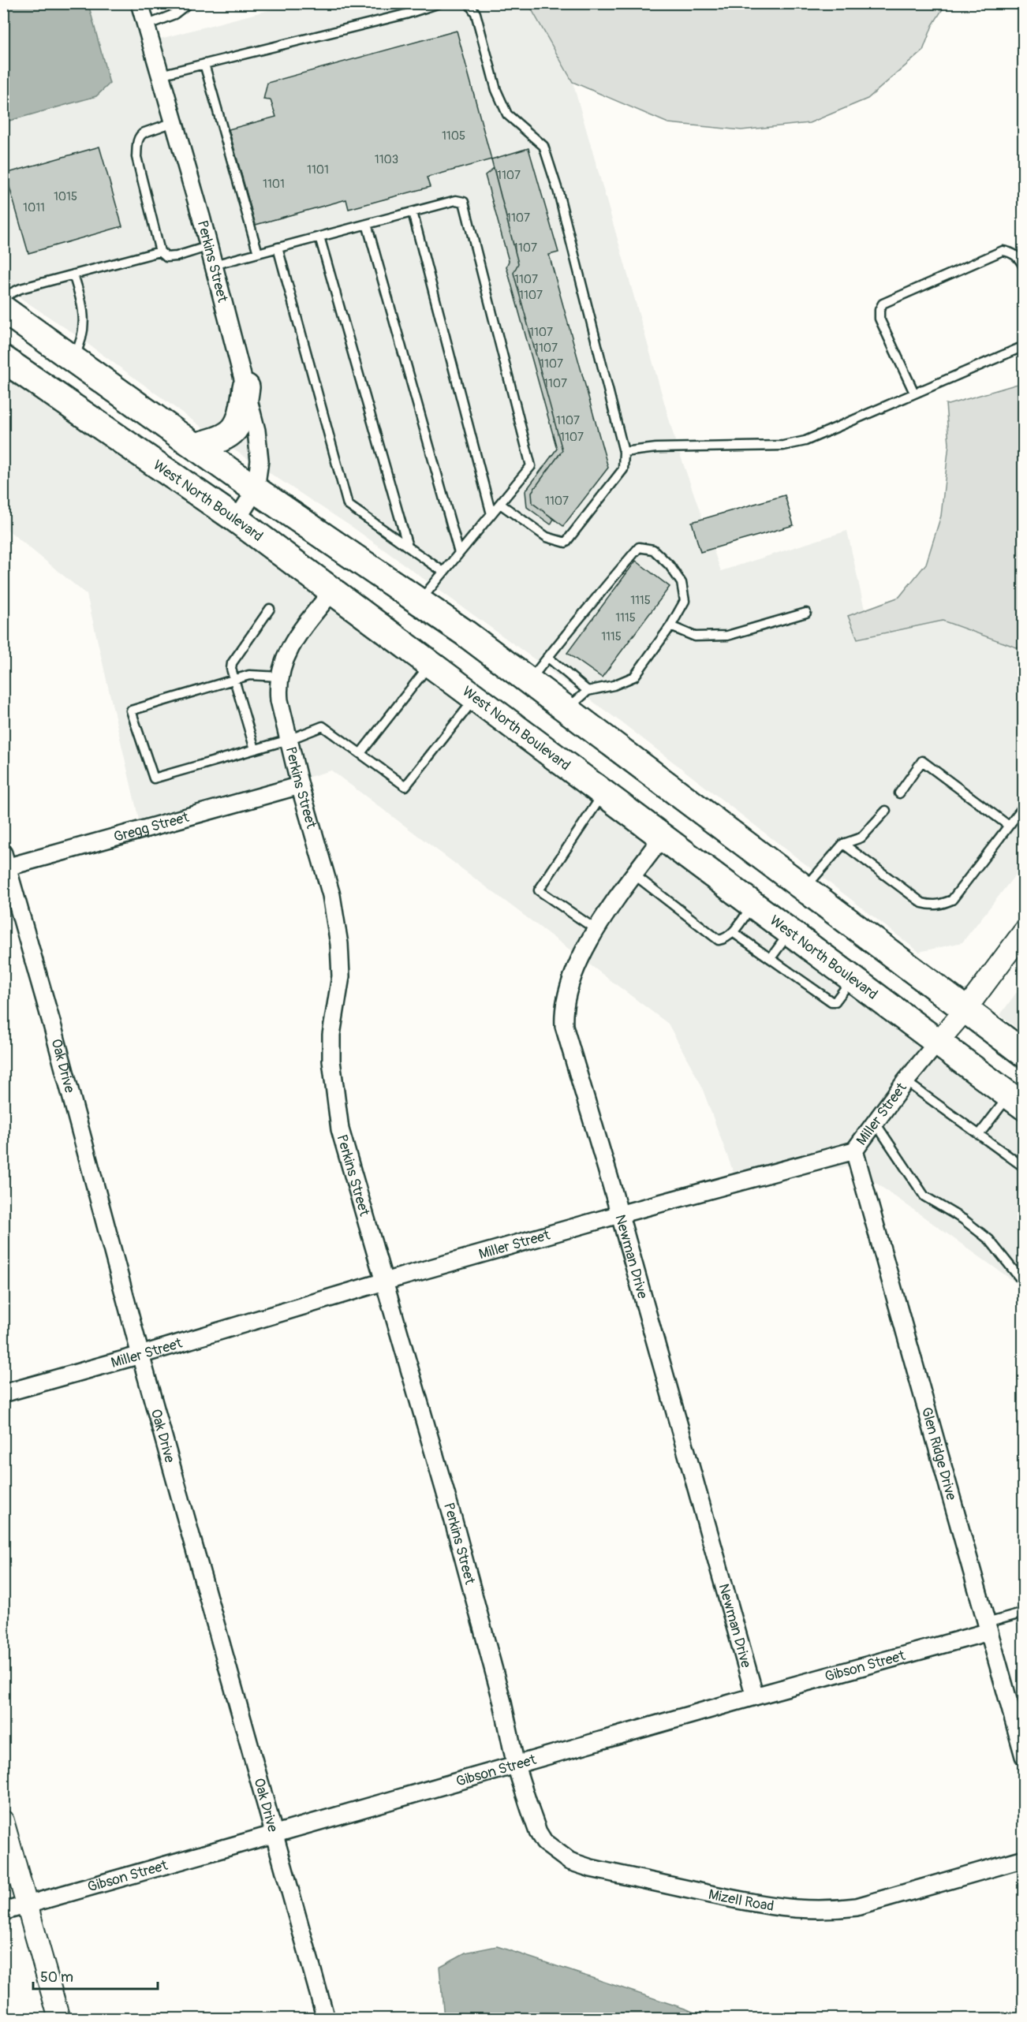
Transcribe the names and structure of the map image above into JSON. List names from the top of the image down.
{
  "streets": {
    "main road": ["West North Boulevard"],
    "street": [
      "Perkins Street",
      "Gregg Street",
      "Oak Drive",
      "Miller Street",
      "Newman Drive",
      "Glen Ridge Drive",
      "Gibson Street",
      "Mizell Road"
    ]
  },
  "crossings": [
    ["Perkins Street", "West North Boulevard"],
    ["Perkins Street", "Gregg Street"],
    ["Perkins Street", "Miller Street"],
    ["Perkins Street", "Gibson Street"],
    ["Perkins Street", "Mizell Road"],
    ["West North Boulevard", "Miller Street"],
    ["West North Boulevard", "Newman Drive"],
    ["Gregg Street", "Oak Drive"],
    ["Oak Drive", "Miller Street"],
    ["Oak Drive", "Gibson Street"],
    ["Miller Street", "Newman Drive"],
    ["Miller Street", "Glen Ridge Drive"],
    ["Newman Drive", "Gibson Street"],
    ["Glen Ridge Drive", "Gibson Street"],
    ["Gibson Street", "Mizell Road"]
  ],
  "house_numbers": [
    "1105",
    "1103",
    "1101",
    "1107",
    "1101",
    "1015",
    "1011",
    "1107",
    "1107",
    "1107",
    "1107",
    "1107",
    "1107",
    "1107",
    "1107",
    "1107",
    "1107",
    "1107",
    "1115",
    "1115",
    "1115"
  ],
  "scale_bar": "50 m"
}
